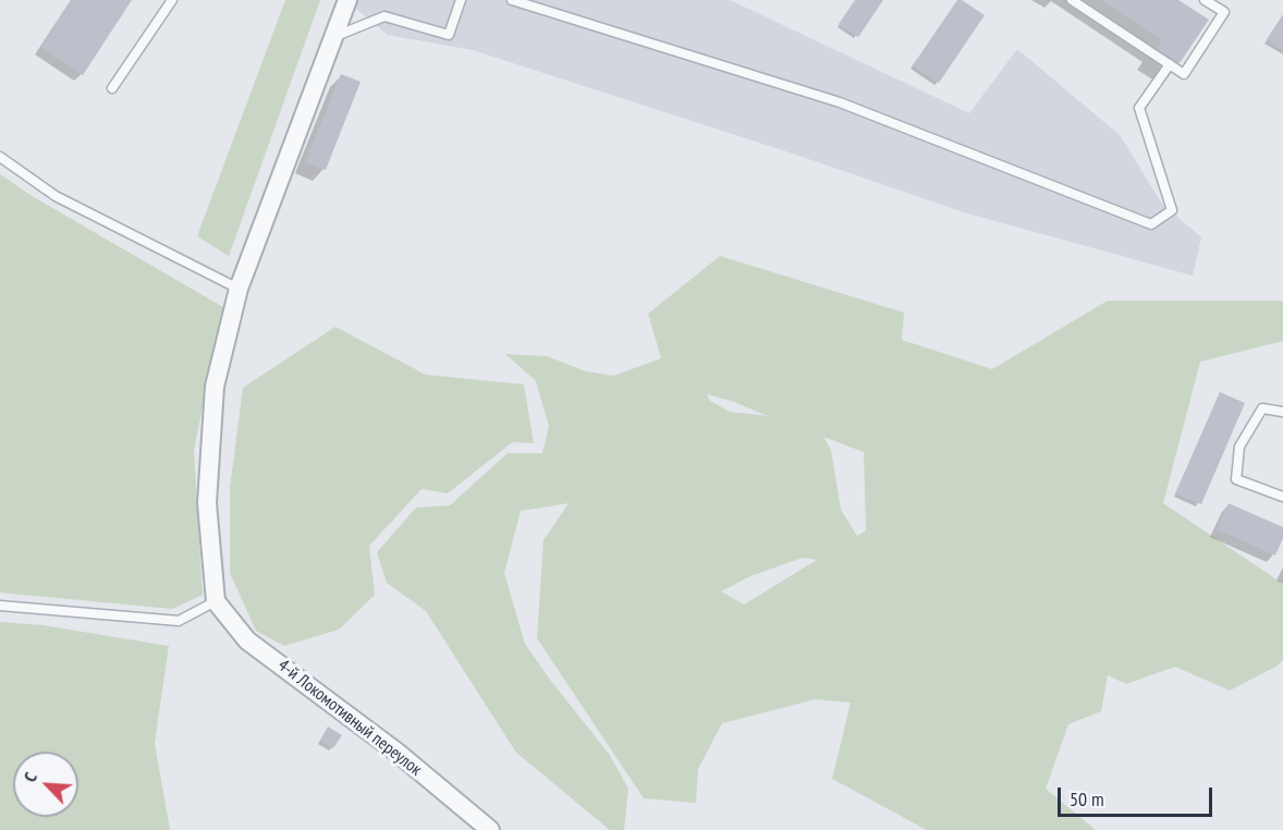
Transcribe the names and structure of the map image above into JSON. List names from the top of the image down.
{
  "streets": {
    "street": ["4-й Локомотивный переулок"]
  },
  "scale_bar": "50 m",
  "north": "top left"
}
